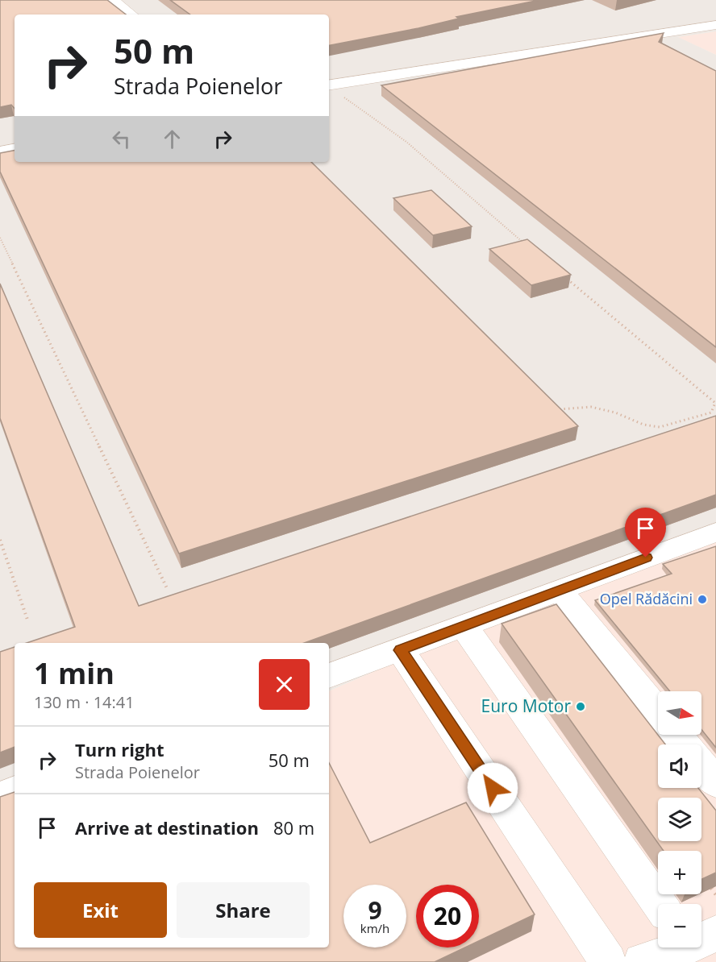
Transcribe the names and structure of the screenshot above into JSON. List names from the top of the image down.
{
  "places": ["Opel Rădăcini", "Euro Motor"],
  "north": "right",
  "page": {
    "turn": ["50 m", "Strada Poienelor"],
    "heading": ["1 min", "130 m · 14:41"],
    "map_buttons": ["+", "−"],
    "list": [
      {
        "name": "Turn right",
        "note": "Strada Poienelor",
        "value": "50 m"
      },
      {
        "name": "Arrive at destination",
        "value": "80 m"
      }
    ],
    "buttons": ["Exit", "Share"],
    "speed": "9 km/h",
    "limit": "20"
  }
}
